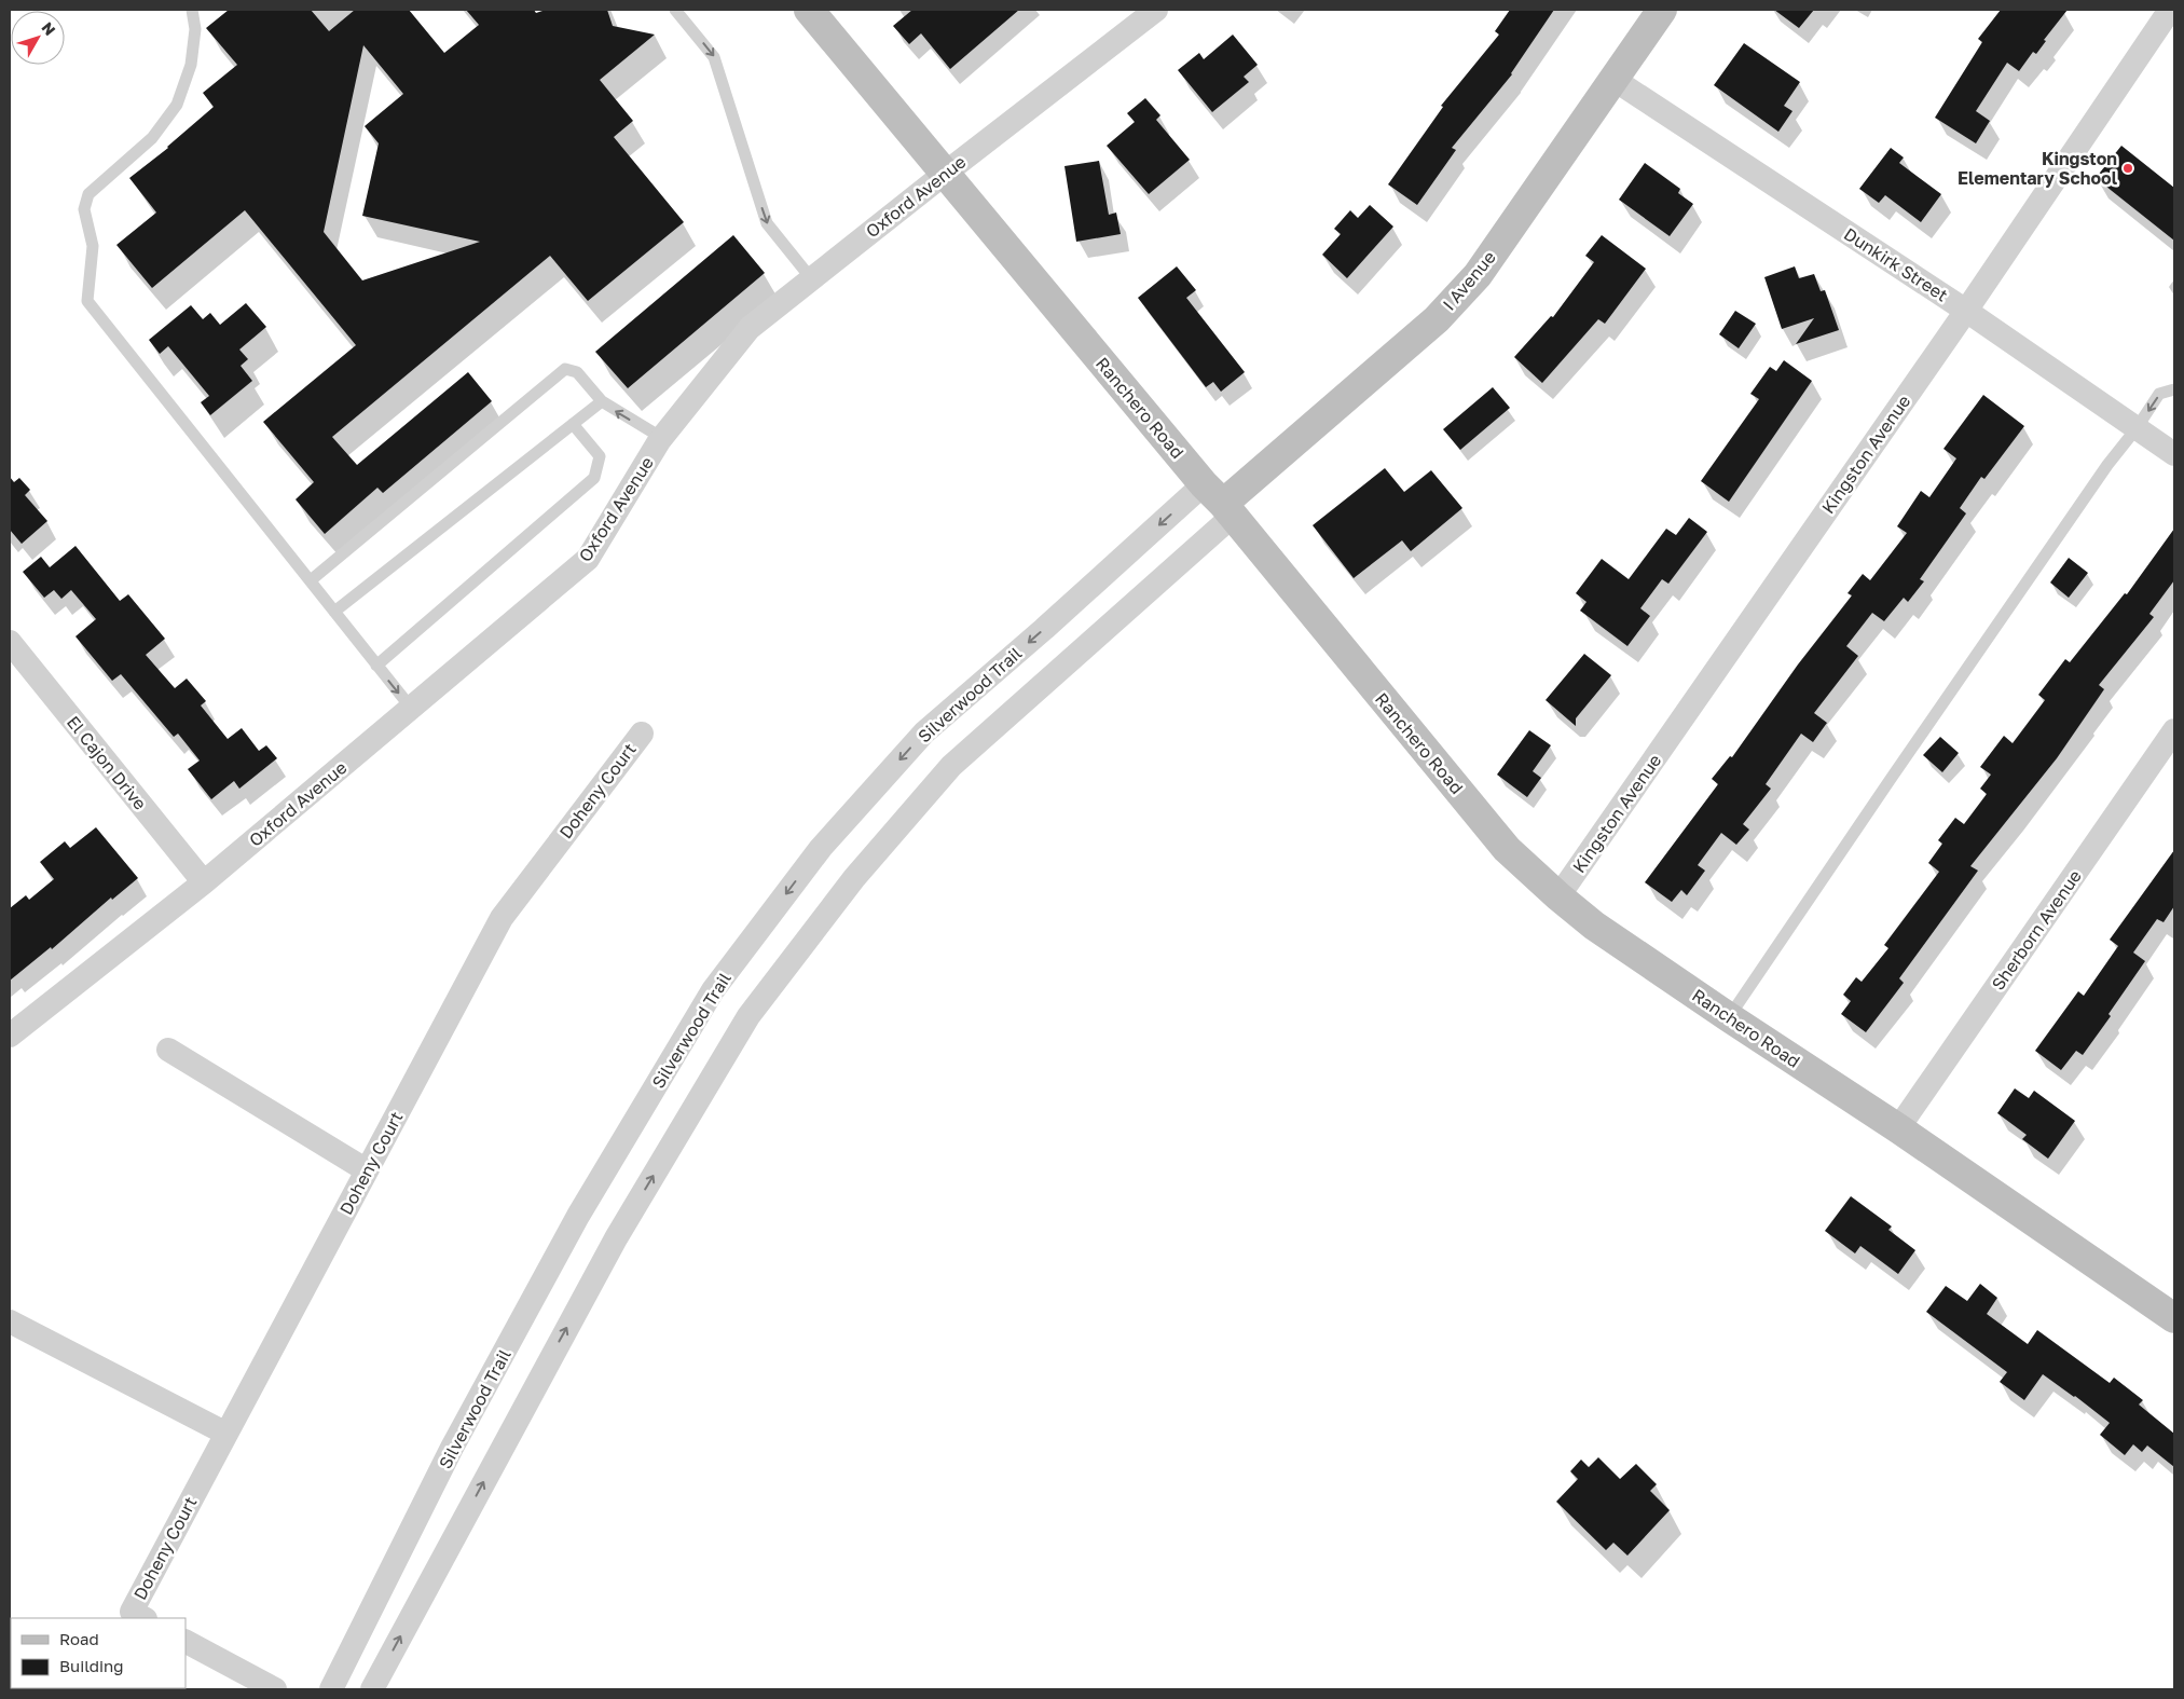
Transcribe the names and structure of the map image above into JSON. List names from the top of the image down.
{
  "streets": {
    "main road": ["I Avenue", "Ranchero Road"],
    "street": [
      "Oxford Avenue",
      "Dunkirk Street",
      "Kingston Avenue",
      "Silverwood Trail",
      "El Cajon Drive",
      "Doheny Court",
      "Sherborn Avenue"
    ]
  },
  "crossings": [
    ["Oxford Avenue", "Ranchero Road"],
    ["Oxford Avenue", "El Cajon Drive"],
    ["Dunkirk Street", "I Avenue"],
    ["Dunkirk Street", "Kingston Avenue"],
    ["I Avenue", "Ranchero Road"],
    ["I Avenue", "Silverwood Trail"],
    ["Ranchero Road", "Kingston Avenue"],
    ["Ranchero Road", "Silverwood Trail"],
    ["Ranchero Road", "Sherborn Avenue"]
  ],
  "places": ["Kingston Elementary School"],
  "legend": ["Road", "Building"],
  "north": "top right"
}
